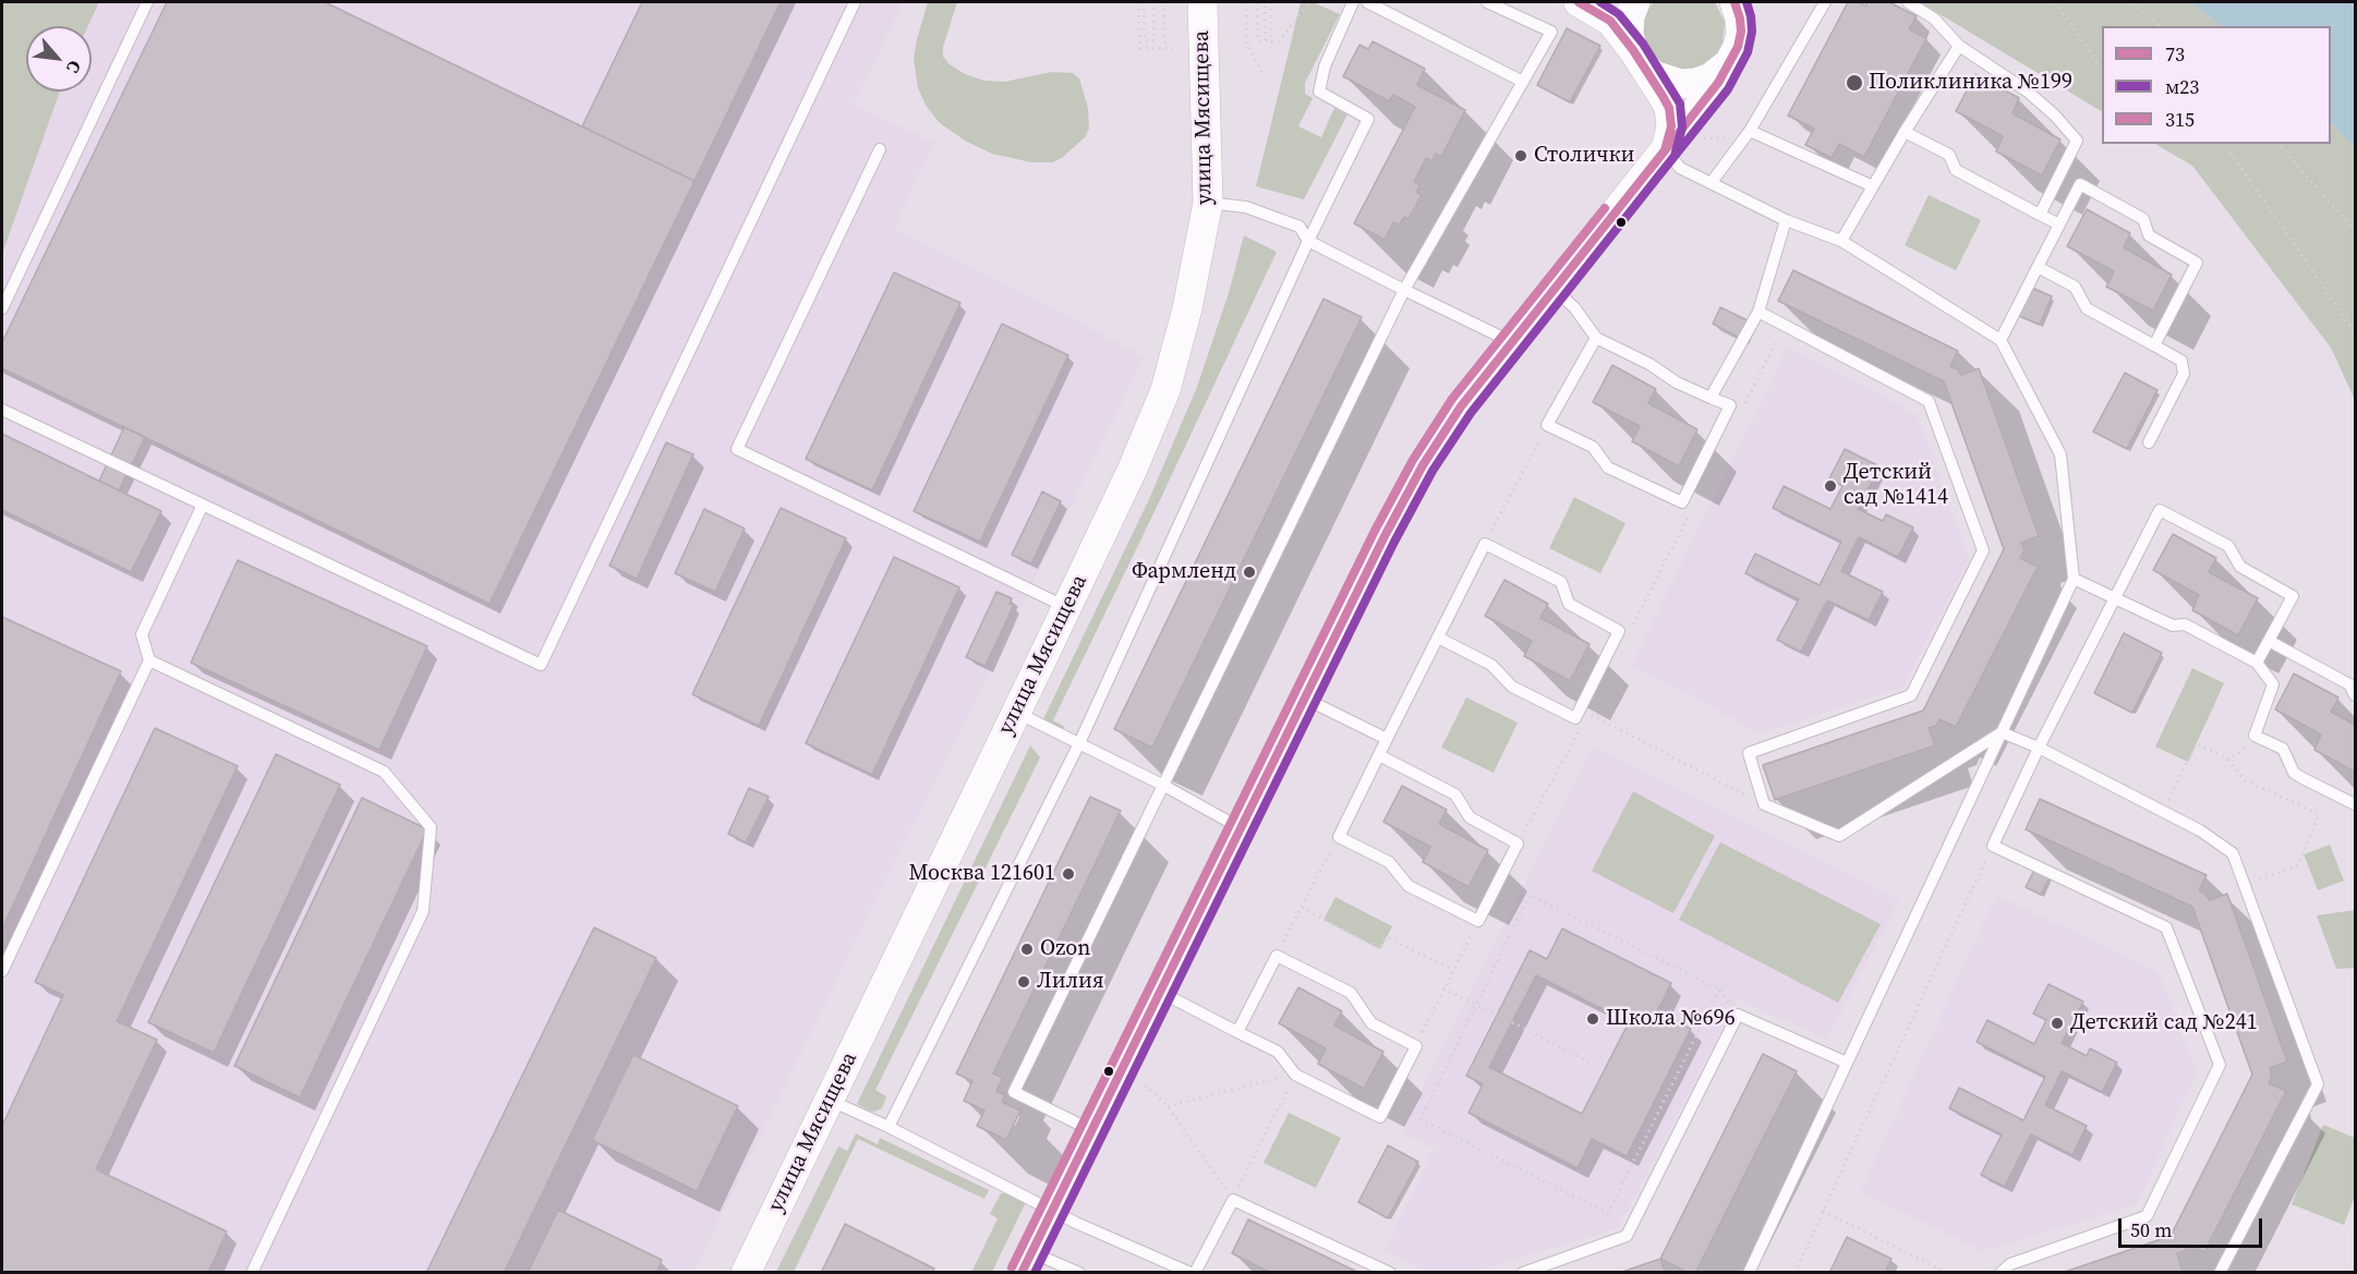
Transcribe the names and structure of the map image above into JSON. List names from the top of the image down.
{
  "streets": {
    "street": ["улица Мясищева"]
  },
  "places": [
    "Поликлиника №199",
    "Столички",
    "Детский сад №1414",
    "Фармленд",
    "Москва 121601",
    "Ozon",
    "Лилия",
    "Школа №696",
    "Детский сад №241"
  ],
  "lines": ["transit line 73", "transit line м23", "transit line 315"],
  "legend": ["73", "м23", "315"],
  "scale_bar": "50 m",
  "north": "bottom right"
}
